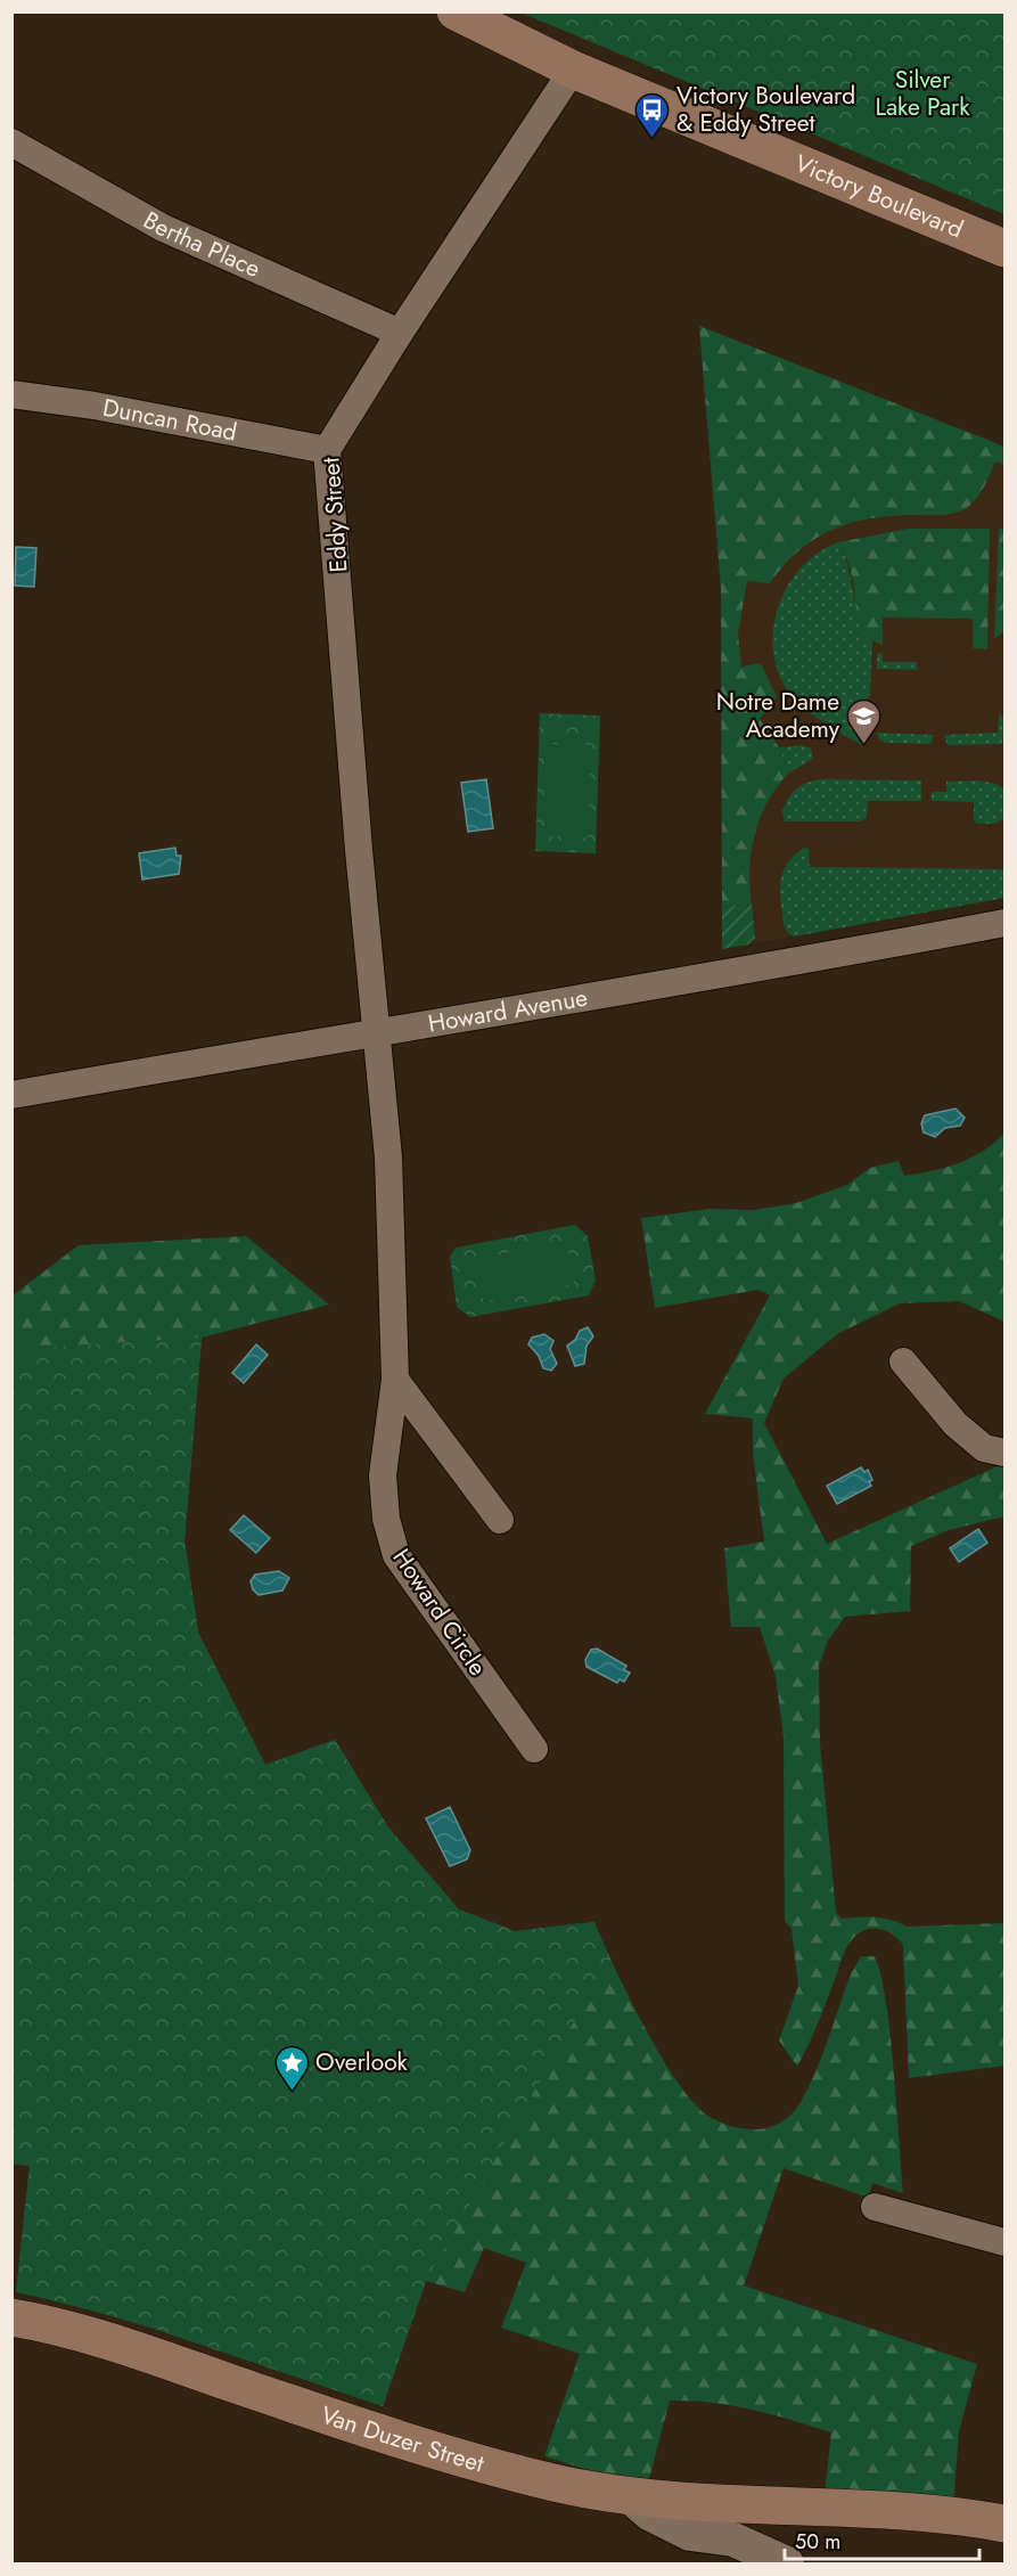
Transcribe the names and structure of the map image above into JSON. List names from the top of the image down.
{
  "streets": {
    "main road": ["Victory Boulevard", "Van Duzer Street"],
    "street": [
      "Bertha Place",
      "Duncan Road",
      "Eddy Street",
      "Howard Avenue",
      "Howard Circle"
    ]
  },
  "crossings": [
    ["Victory Boulevard", "Eddy Street"],
    ["Bertha Place", "Eddy Street"],
    ["Duncan Road", "Eddy Street"],
    ["Eddy Street", "Howard Avenue"],
    ["Eddy Street", "Howard Circle"],
    ["Howard Avenue", "Howard Circle"]
  ],
  "parks": ["Silver Lake Park"],
  "places": {
    "bus stop": ["Victory Boulevard & Eddy Street"],
    "school or university": ["Notre Dame Academy"],
    "place": ["Overlook"]
  },
  "scale_bar": "50 m"
}
